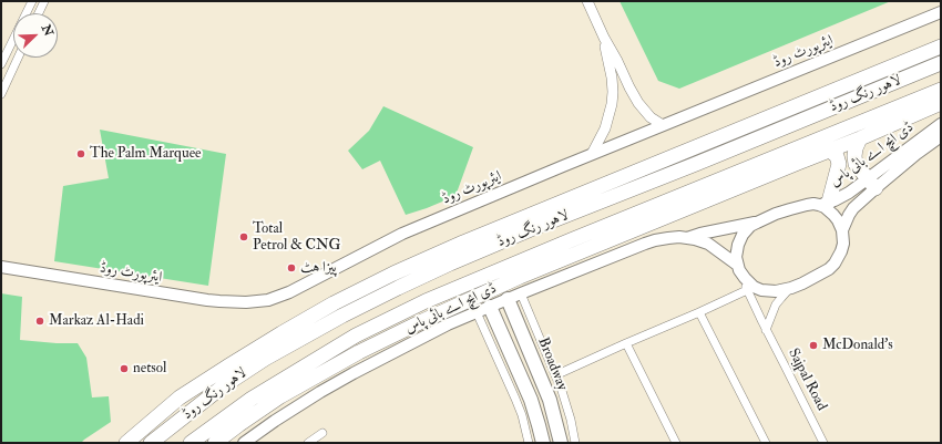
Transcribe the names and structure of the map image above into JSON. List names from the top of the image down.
{
  "streets": {
    "highway": ["لاہور رنگ روڈ"],
    "main road": ["ایئرپورٹ روڈ", "ڈی ایچ اے بائی پاس", "Broadway"],
    "street": ["Sajpal Road"]
  },
  "crossings": [
    ["ڈی ایچ اے بائی پاس", "Broadway"],
    ["ڈی ایچ اے بائی پاس", "Sajpal Road"]
  ],
  "places": [
    "The Palm Marquee",
    "Total Petrol & CNG",
    "پیزا ہٹ",
    "Markaz Al-Hadi",
    "McDonald's",
    "netsol"
  ],
  "north": "top right"
}
